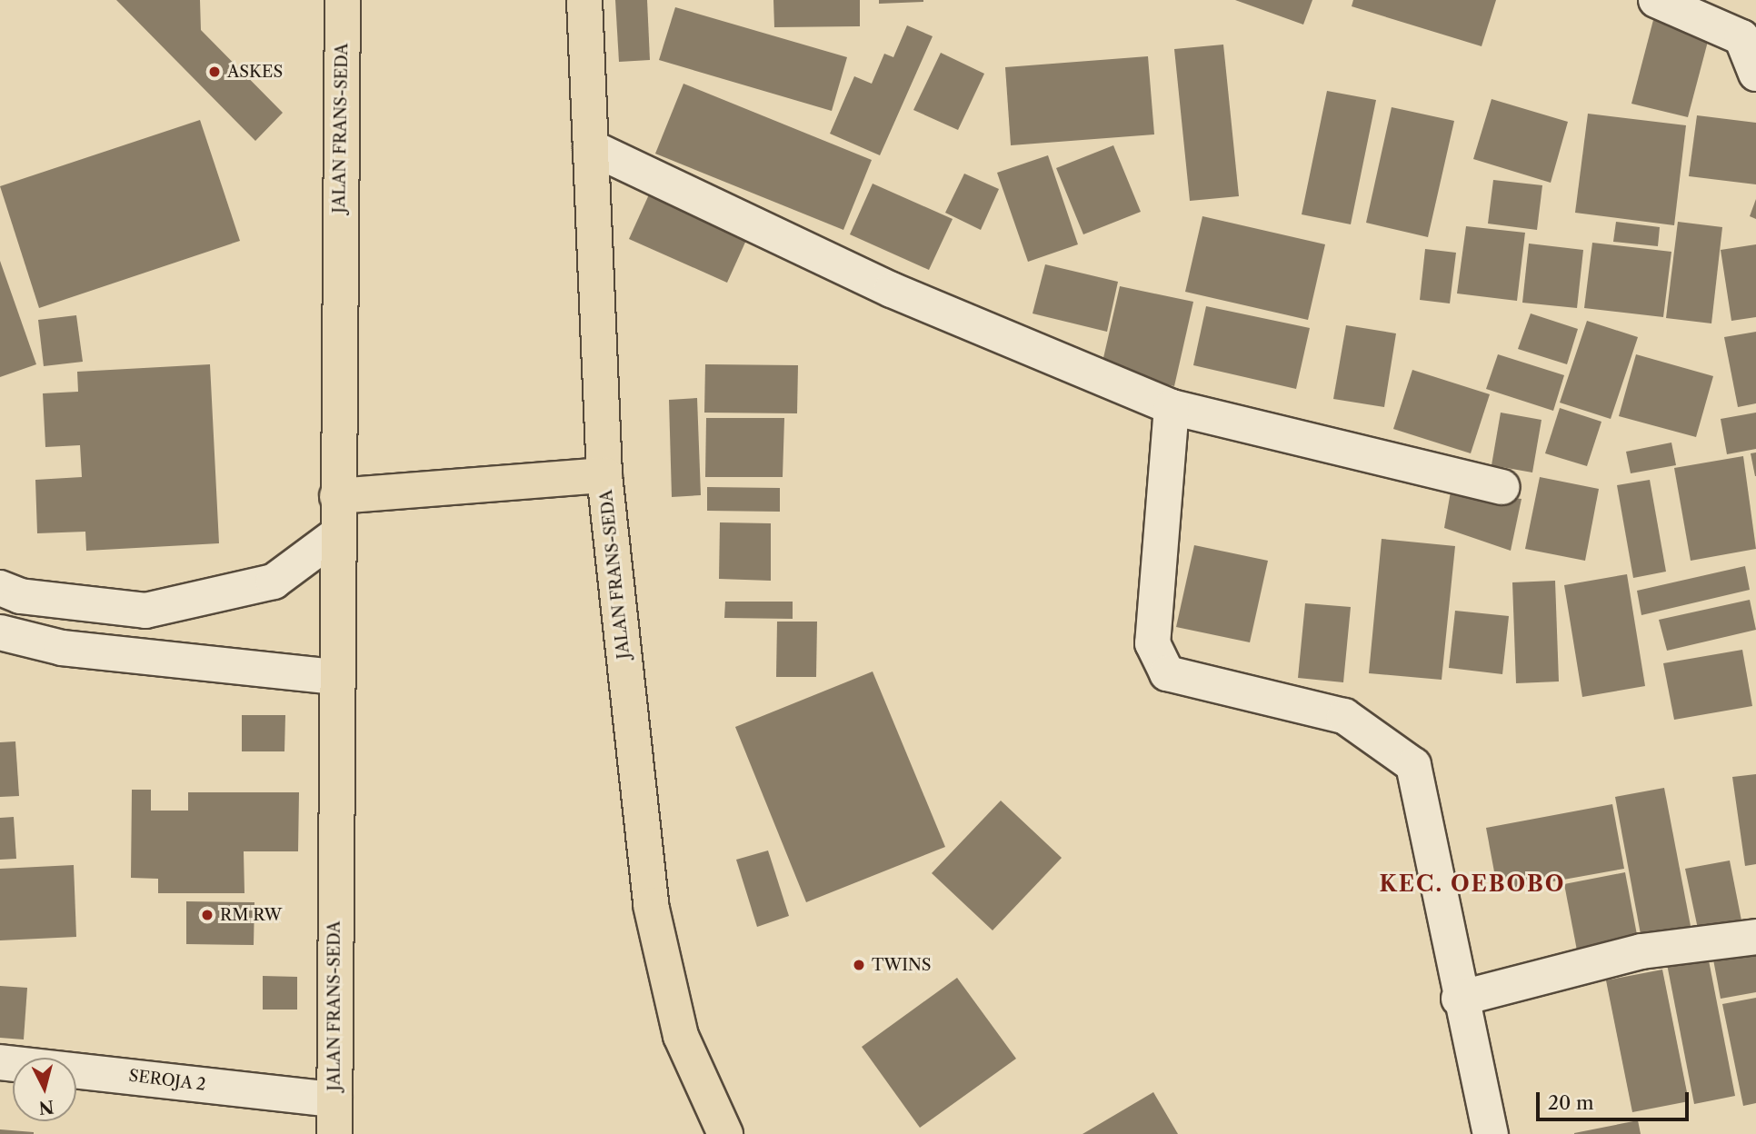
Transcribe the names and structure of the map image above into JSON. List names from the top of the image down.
{
  "streets": {
    "main road": ["JALAN FRANS-SEDA"],
    "street": ["SEROJA 2"]
  },
  "crossings": [
    ["JALAN FRANS-SEDA", "SEROJA 2"]
  ],
  "districts": ["KEC. OEBOBO"],
  "places": ["ASKES", "RM RW", "TWINS"],
  "scale_bar": "20 m",
  "north": "bottom"
}
